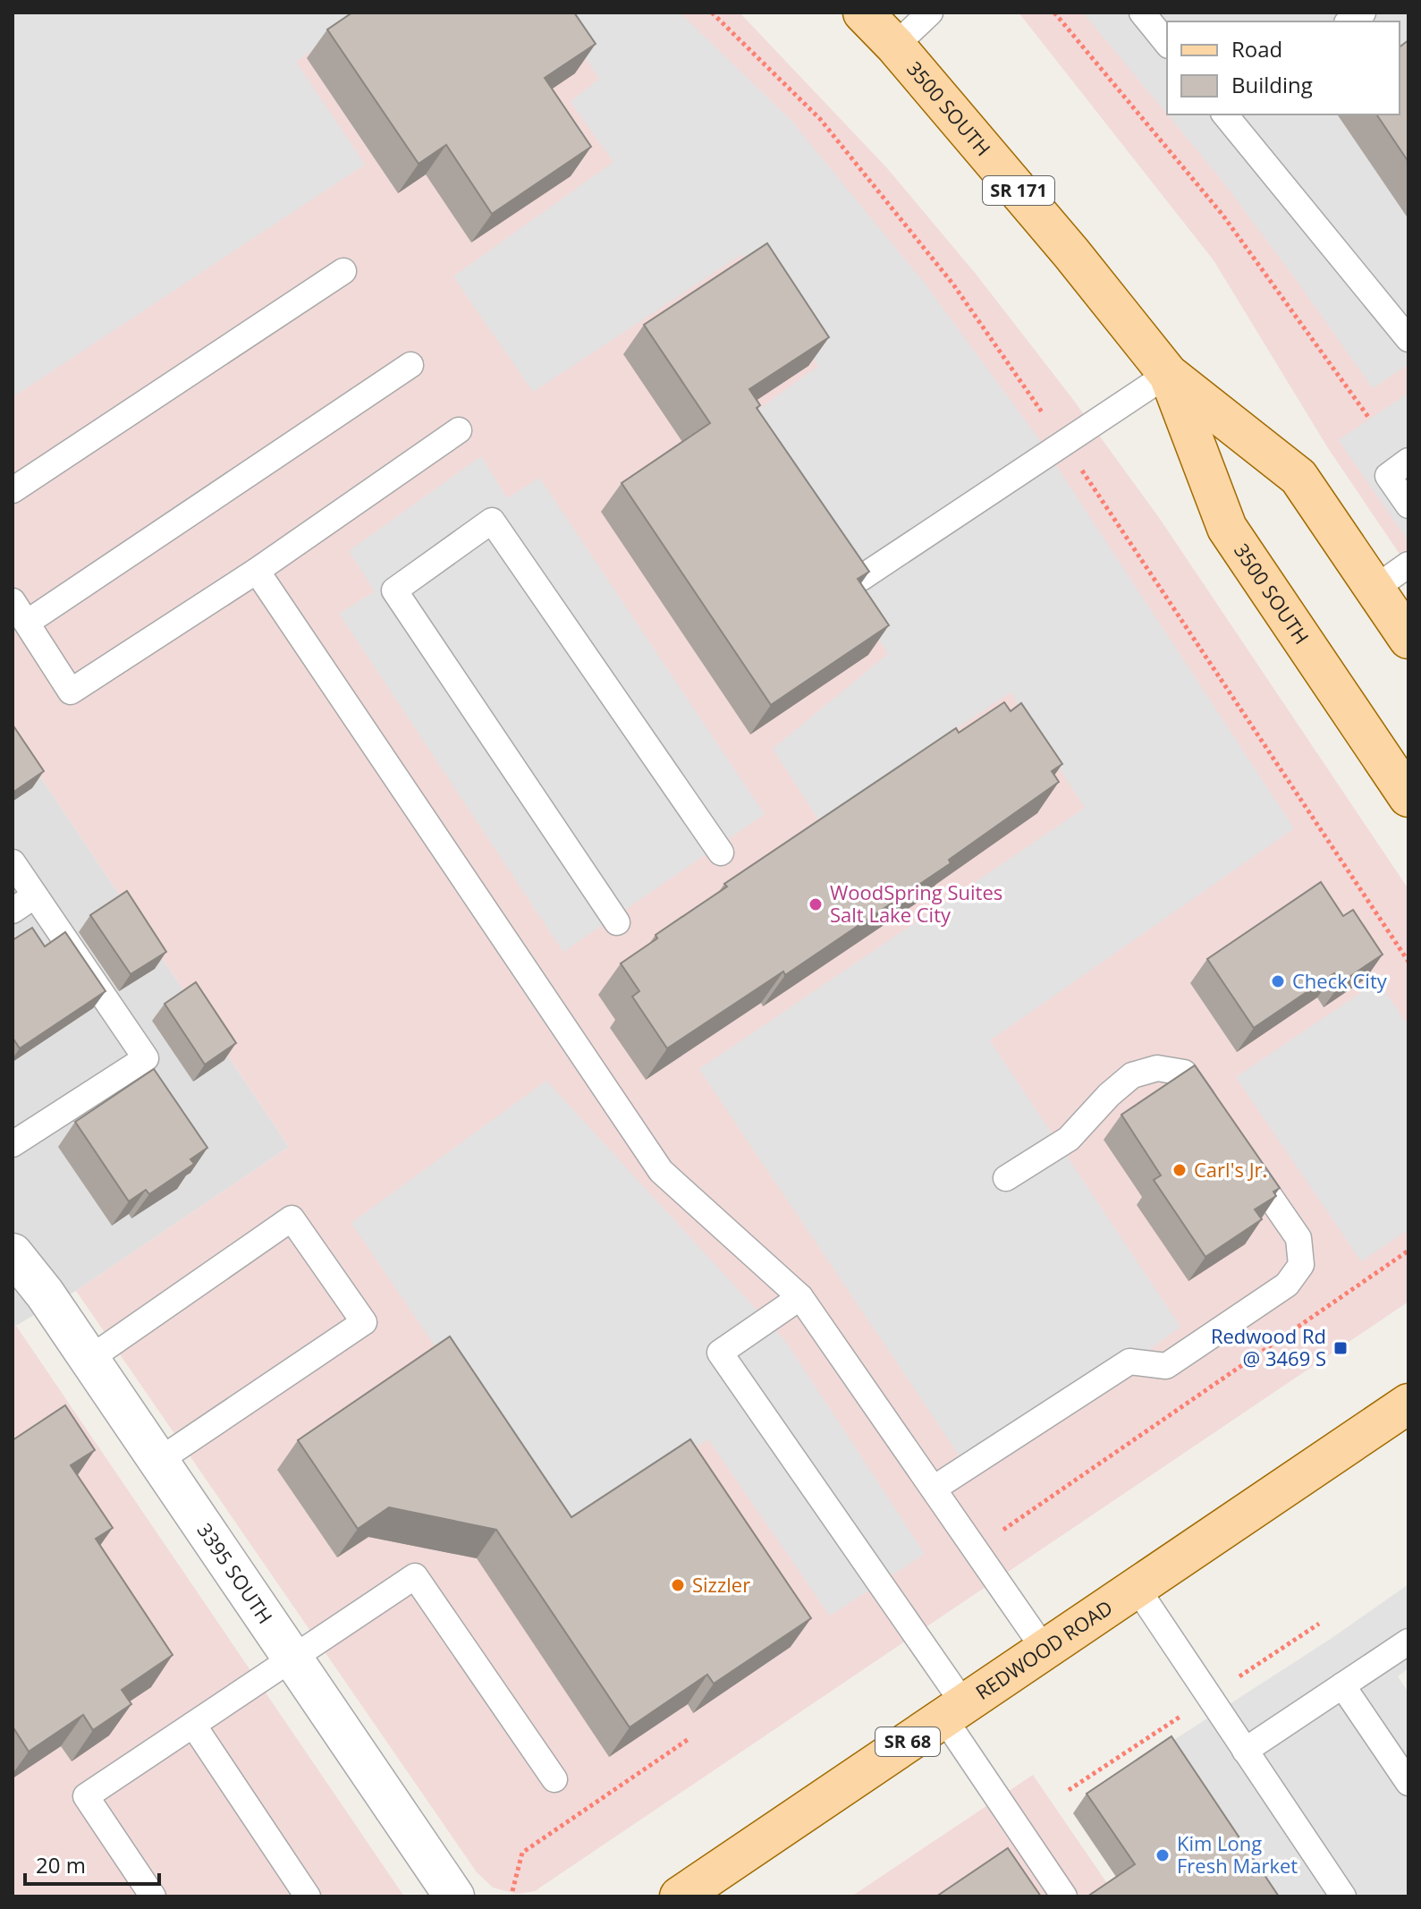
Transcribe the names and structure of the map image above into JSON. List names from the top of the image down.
{
  "streets": {
    "main road": [
      "3500 SOUTH",
      "SR 171",
      "REDWOOD ROAD",
      "SR 68"
    ],
    "street": ["3395 SOUTH"]
  },
  "places": {
    "other": [
      "WoodSpring Suites Salt Lake City",
      "Check City",
      "Carl's Jr.",
      "Sizzler",
      "Kim Long Fresh Market"
    ],
    "transit": ["Redwood Rd @ 3469 S"]
  },
  "legend": ["Road", "Building"],
  "scale_bar": "20 m"
}
